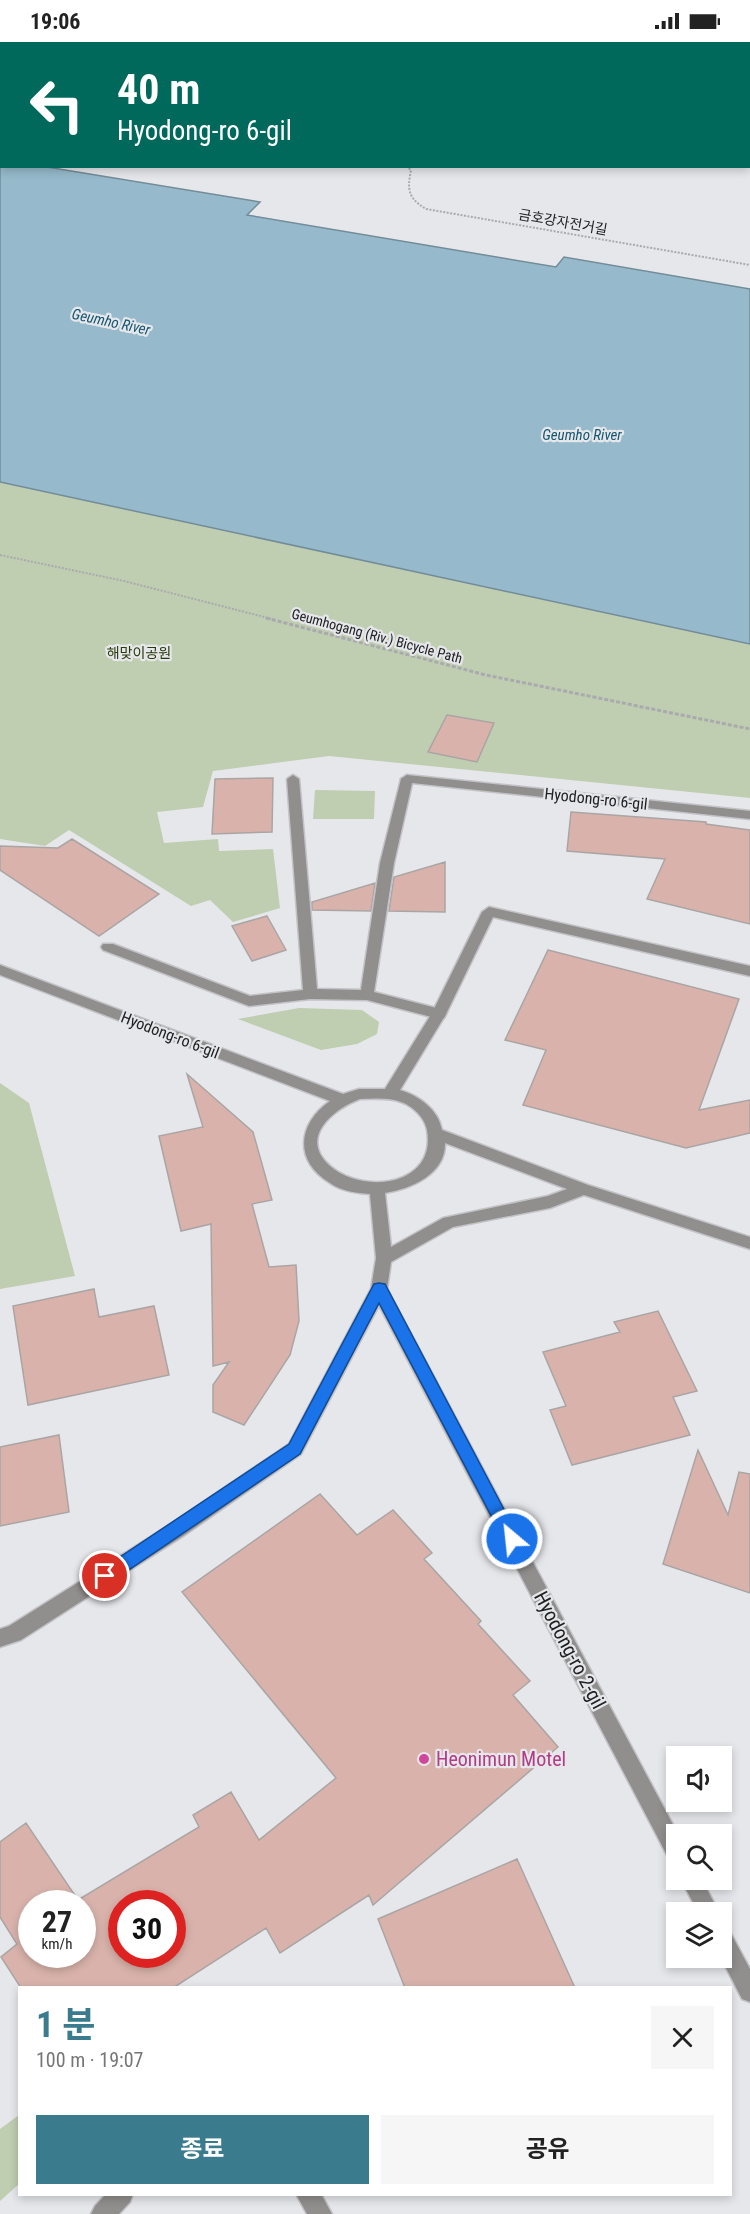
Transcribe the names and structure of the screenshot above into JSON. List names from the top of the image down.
{
  "streets": {
    "street": ["Hyodong-ro 6-gil", "Hyodong-ro 2-gil"],
    "path": ["금호강자전거길", "Geumhogang (Riv.) Bicycle Path"]
  },
  "water": ["Geumho River"],
  "parks": ["해맞이공원"],
  "places": ["Heonimun Motel"],
  "page": {
    "status": "19:06",
    "turn": ["40 m", "Hyodong-ro 6-gil"],
    "speed": "27 km/h",
    "limit": "30",
    "heading": ["1 분", "100 m · 19:07"],
    "buttons": ["종료", "공유"]
  }
}
